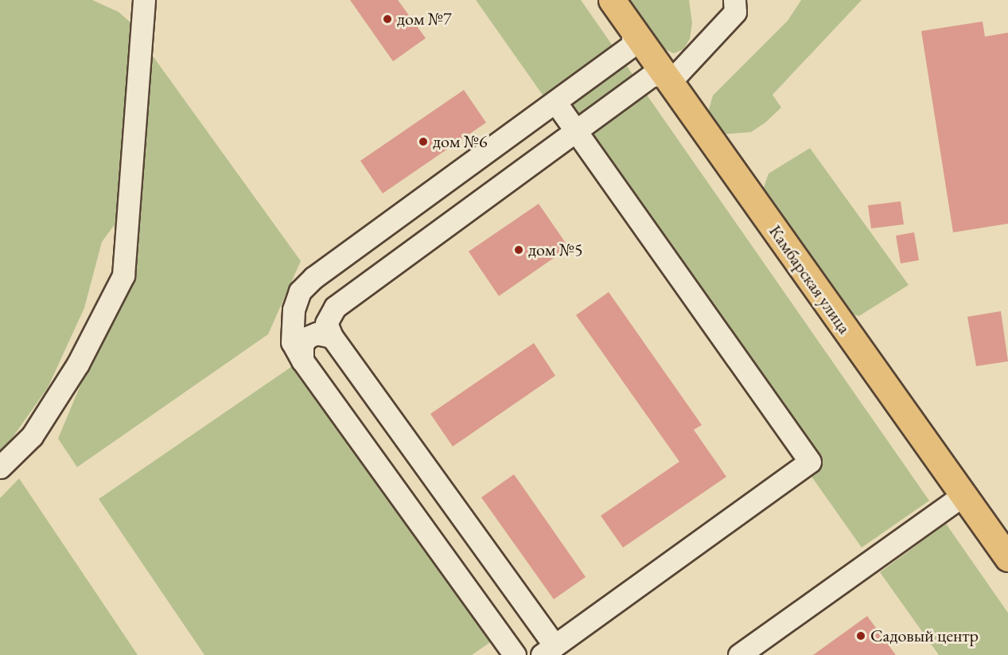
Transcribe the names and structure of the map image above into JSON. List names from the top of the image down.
{
  "streets": {
    "main road": ["Камбарская улица"]
  },
  "places": [
    "дом №7",
    "дом №6",
    "дом №5",
    "Садовый центр"
  ]
}
